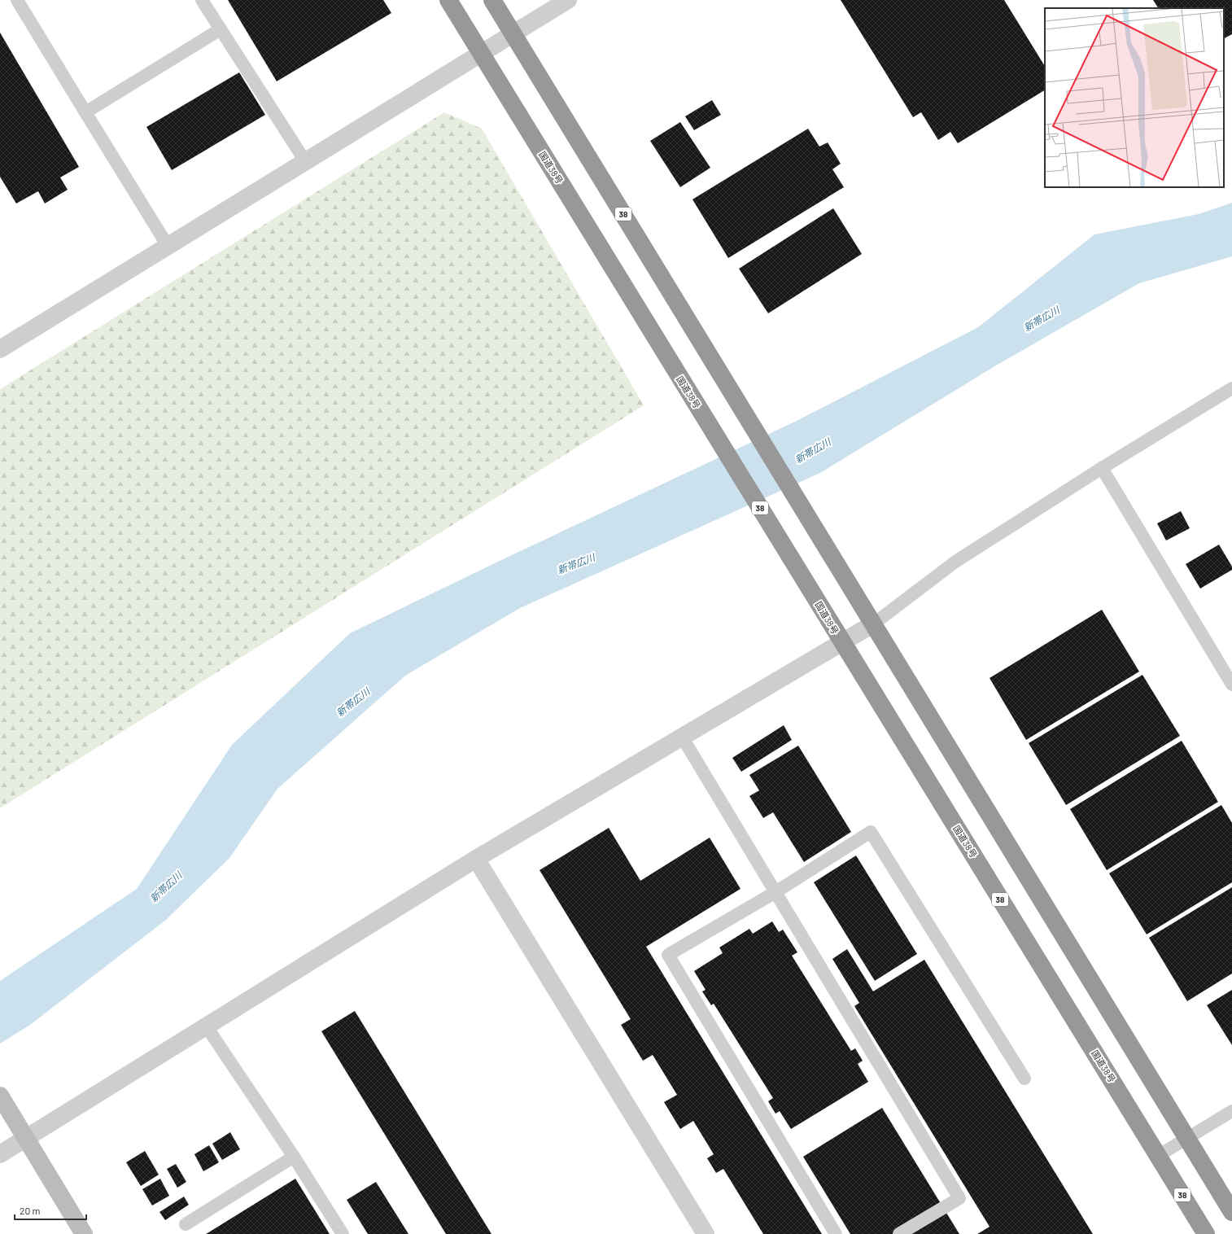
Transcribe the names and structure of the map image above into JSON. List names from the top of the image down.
{
  "streets": {
    "highway": ["国道38号", "38"]
  },
  "water": ["新帯広川"],
  "scale_bar": "20 m"
}
